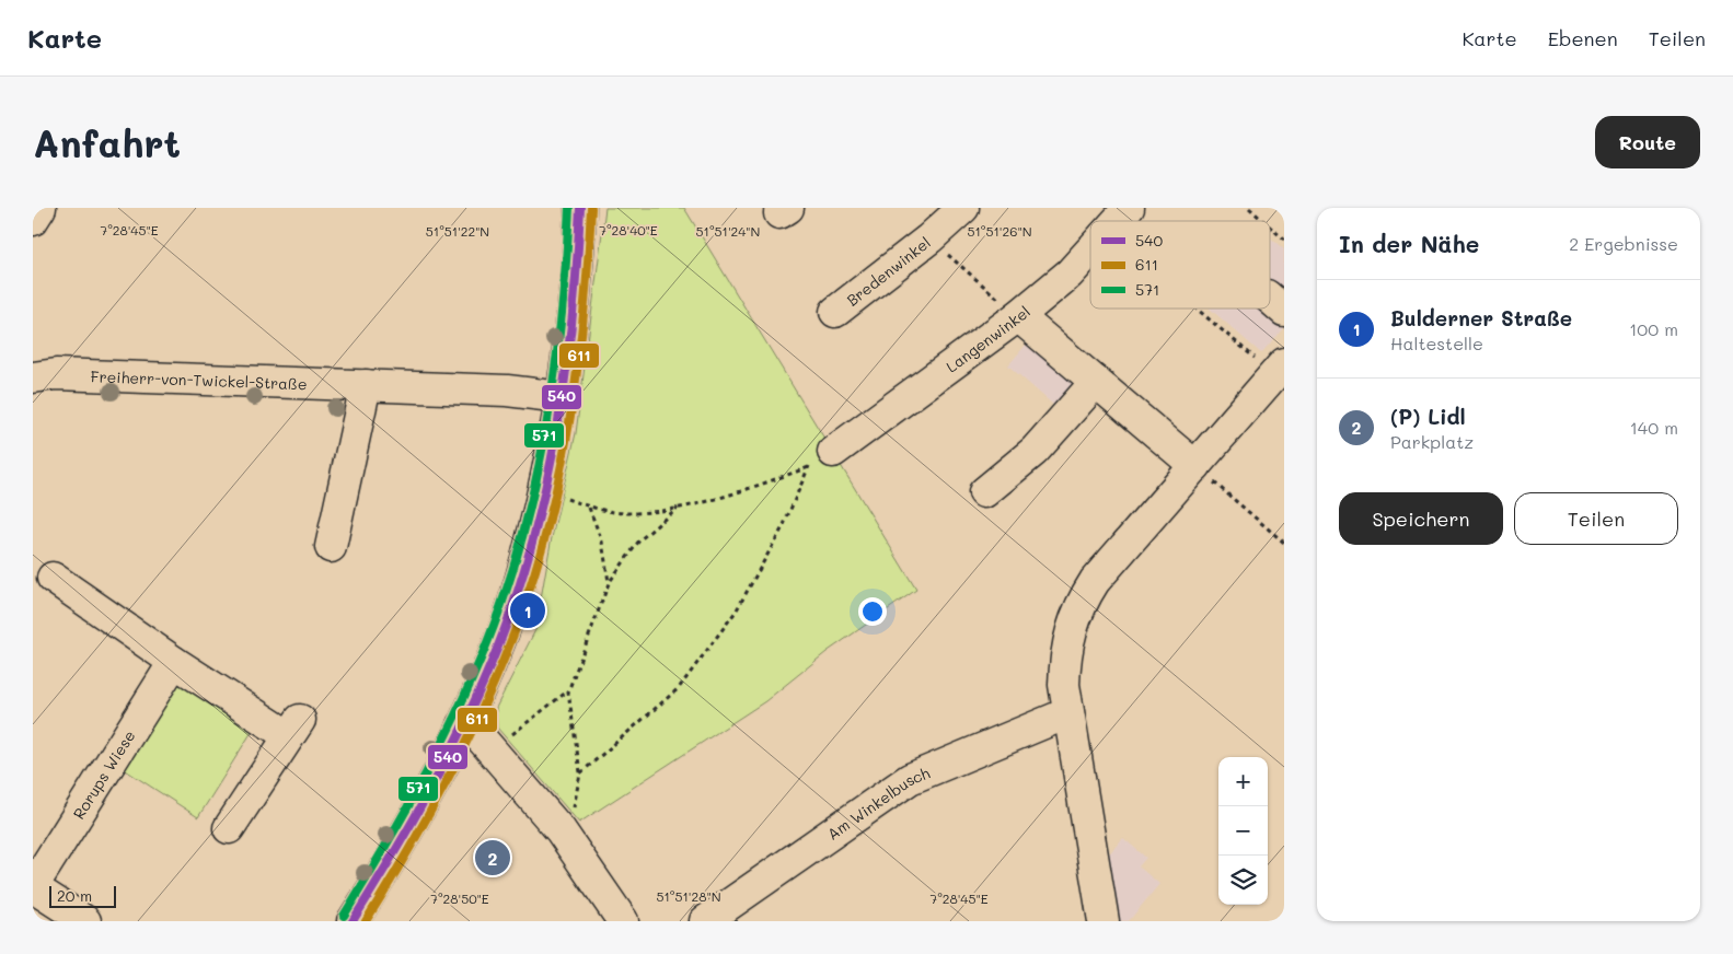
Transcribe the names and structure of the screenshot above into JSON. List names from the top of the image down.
{
  "streets": {
    "street": [
      "Bredenwinkel",
      "Langenwinkel",
      "Freiherr-von-Twickel-Straße",
      "Rorups Wiese",
      "Am Winkelbusch"
    ]
  },
  "lines": ["transit line 540", "transit line 611", "transit line 571"],
  "legend": ["540", "611", "571"],
  "scale_bar": "20 m",
  "page": {
    "header": "Karte",
    "nav": ["Karte", "Ebenen", "Teilen"],
    "buttons": [
      "Route",
      ["Speichern", "Teilen"]
    ],
    "title": "Anfahrt",
    "heading": ["In der Nähe", "2 Ergebnisse"],
    "list": [
      {
        "mark": "1",
        "name": "Bulderner Straße",
        "note": "Haltestelle",
        "value": "100 m"
      },
      {
        "mark": "2",
        "name": "(P) Lidl",
        "note": "Parkplatz",
        "value": "140 m"
      }
    ],
    "pins": ["1", "2"],
    "map_buttons": ["+", "−"],
    "scale": "20 m"
  },
  "coordinates": [
    "7°28'45\"E",
    "7°28'40\"E",
    "51°51'22\"N",
    "51°51'24\"N",
    "51°51'26\"N",
    "51°51'28\"N",
    "7°28'50\"E"
  ]
}
